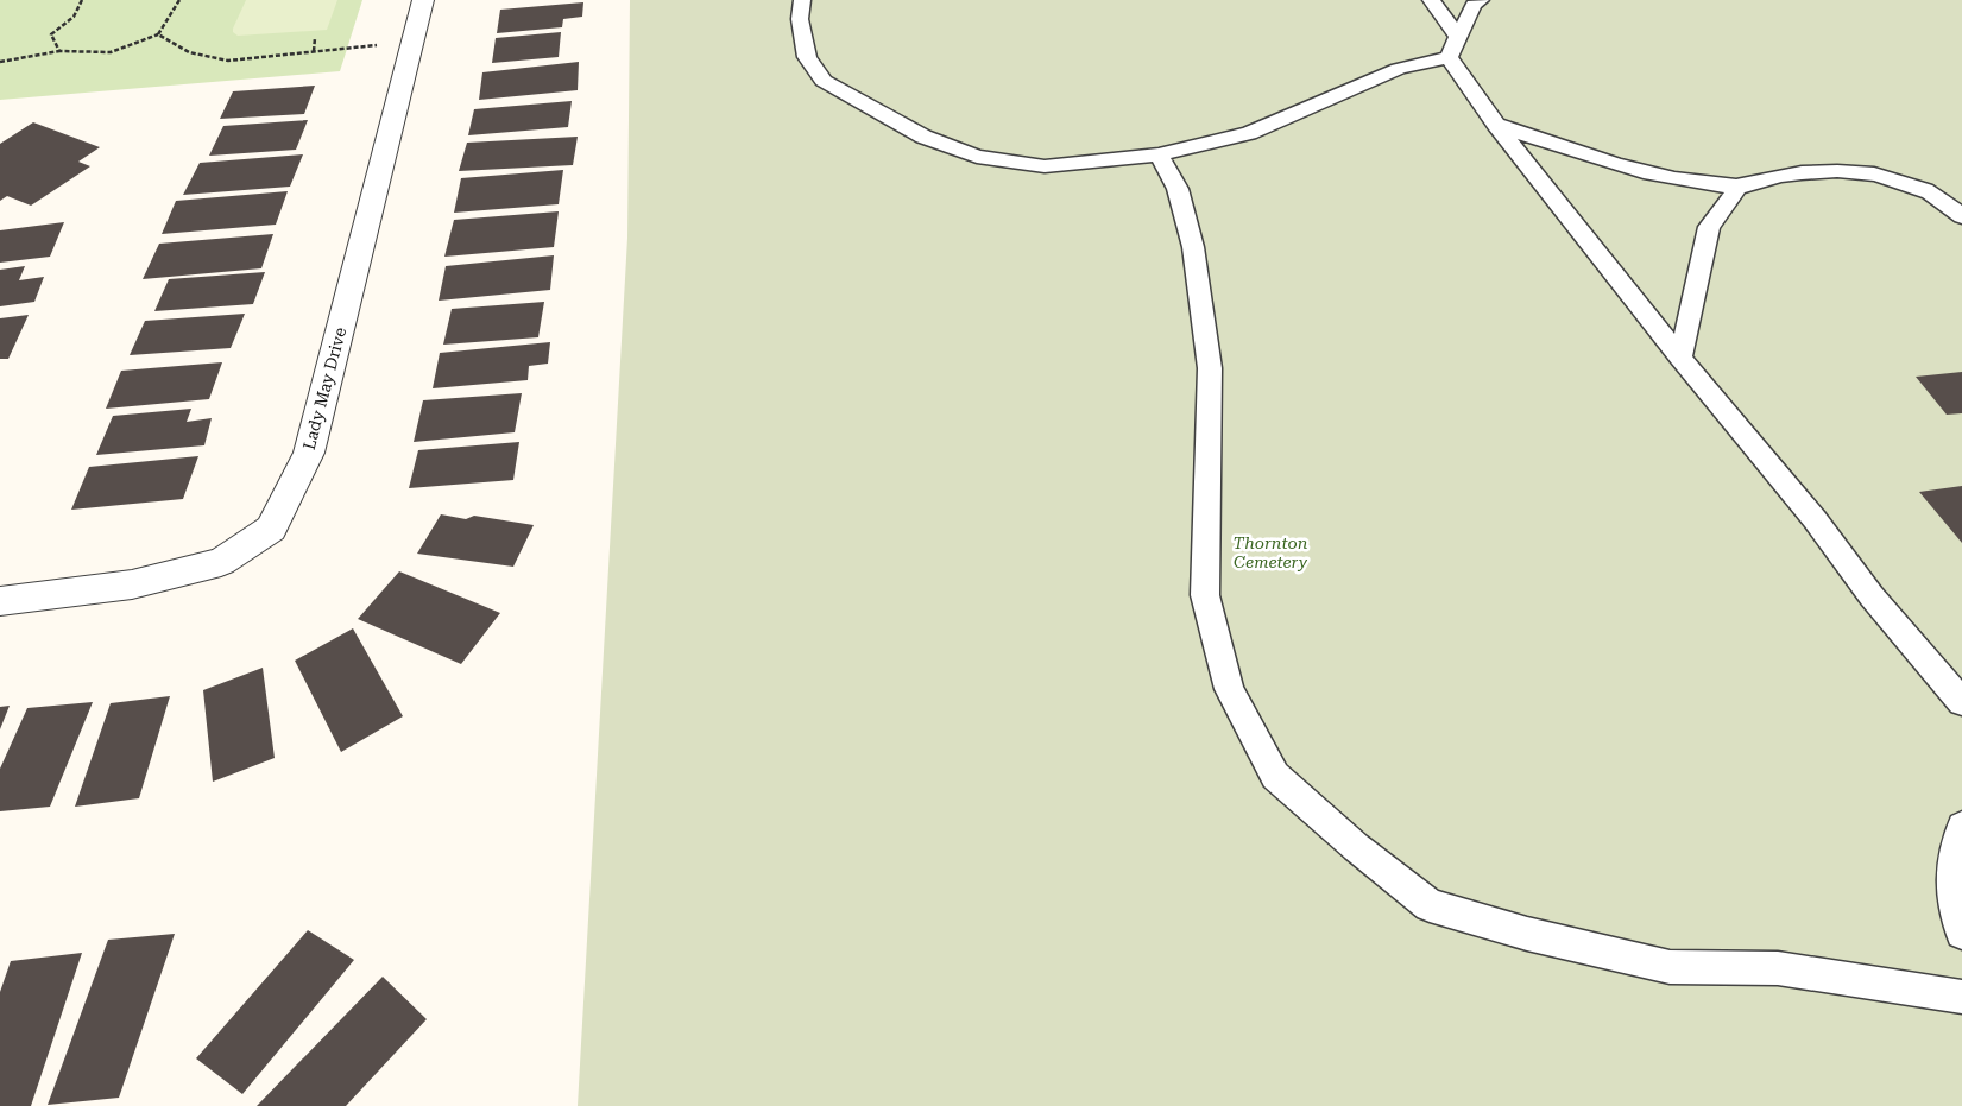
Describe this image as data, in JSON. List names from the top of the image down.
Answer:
{
  "streets": {
    "street": ["Lady May Drive"]
  },
  "parks": ["Thornton Cemetery"]
}
